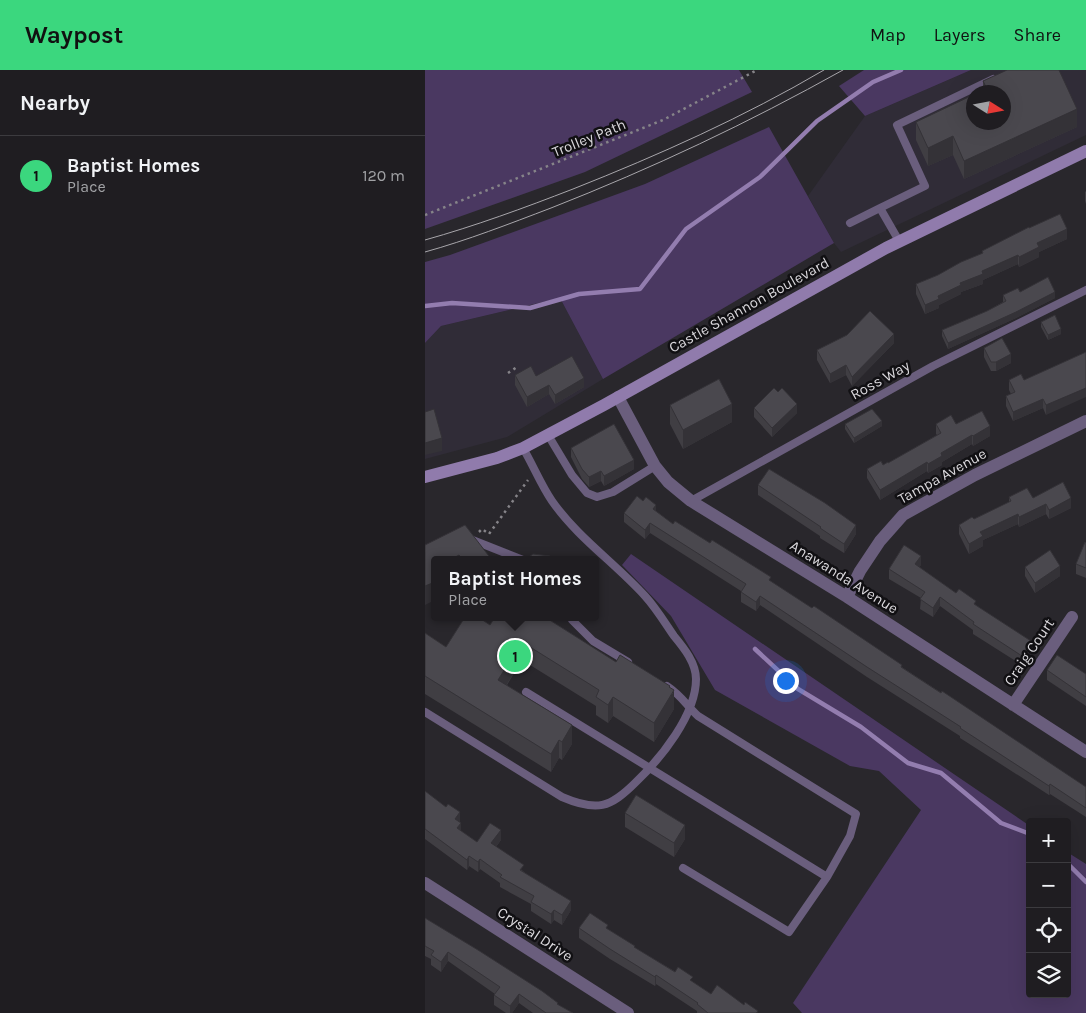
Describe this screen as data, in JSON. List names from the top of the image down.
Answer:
{
  "streets": {
    "street": [
      "Castle Shannon Boulevard",
      "Tampa Avenue",
      "Anawanda Avenue",
      "Craig Court",
      "Crystal Drive"
    ],
    "lane": ["Ross Way"],
    "path": ["Trolley Path"]
  },
  "crossings": [
    ["Castle Shannon Boulevard", "Anawanda Avenue"],
    ["Ross Way", "Anawanda Avenue"],
    ["Tampa Avenue", "Anawanda Avenue"],
    ["Anawanda Avenue", "Craig Court"]
  ],
  "north": "right",
  "page": {
    "header": "Waypost",
    "nav": ["Map", "Layers", "Share"],
    "heading": "Nearby",
    "list": [
      {
        "mark": "1",
        "name": "Baptist Homes",
        "note": "Place",
        "value": "120 m"
      }
    ],
    "popup": ["Baptist Homes", "Place"],
    "pins": "1",
    "map_buttons": ["+", "−"]
  }
}
